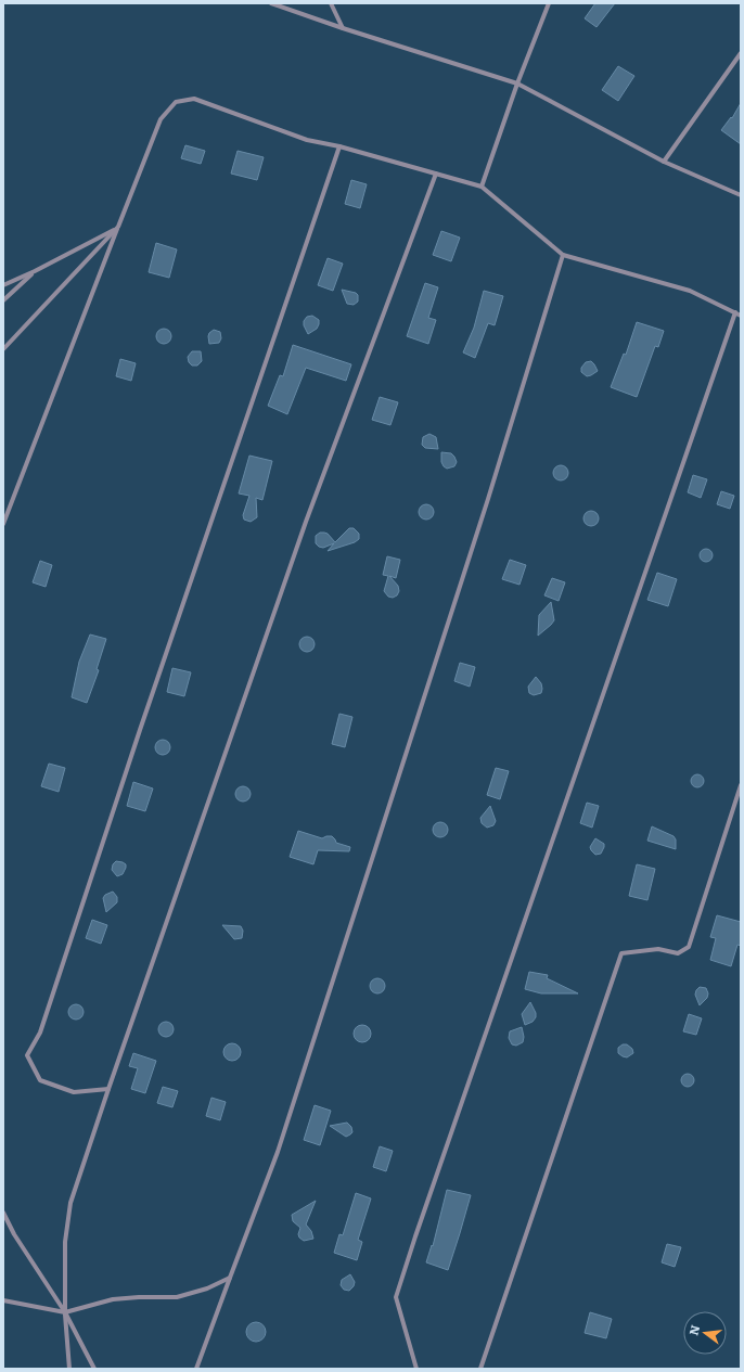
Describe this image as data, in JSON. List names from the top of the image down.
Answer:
{
  "north": "left"
}
